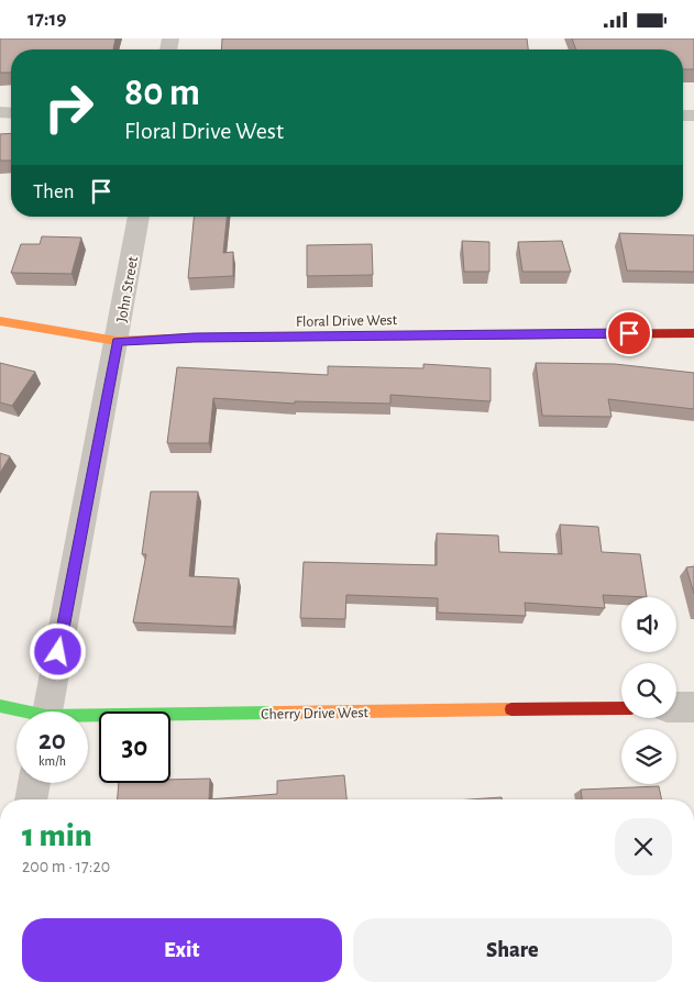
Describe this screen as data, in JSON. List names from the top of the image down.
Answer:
{
  "streets": {
    "street": ["John Street", "Floral Drive West", "Cherry Drive West"]
  },
  "crossings": [
    ["John Street", "Floral Drive West"]
  ],
  "page": {
    "status": "17:19",
    "turn": ["80 m", "Floral Drive West"],
    "then": "Then",
    "speed": "20 km/h",
    "limit": "30",
    "heading": ["1 min", "200 m · 17:20"],
    "buttons": ["Exit", "Share"]
  }
}
